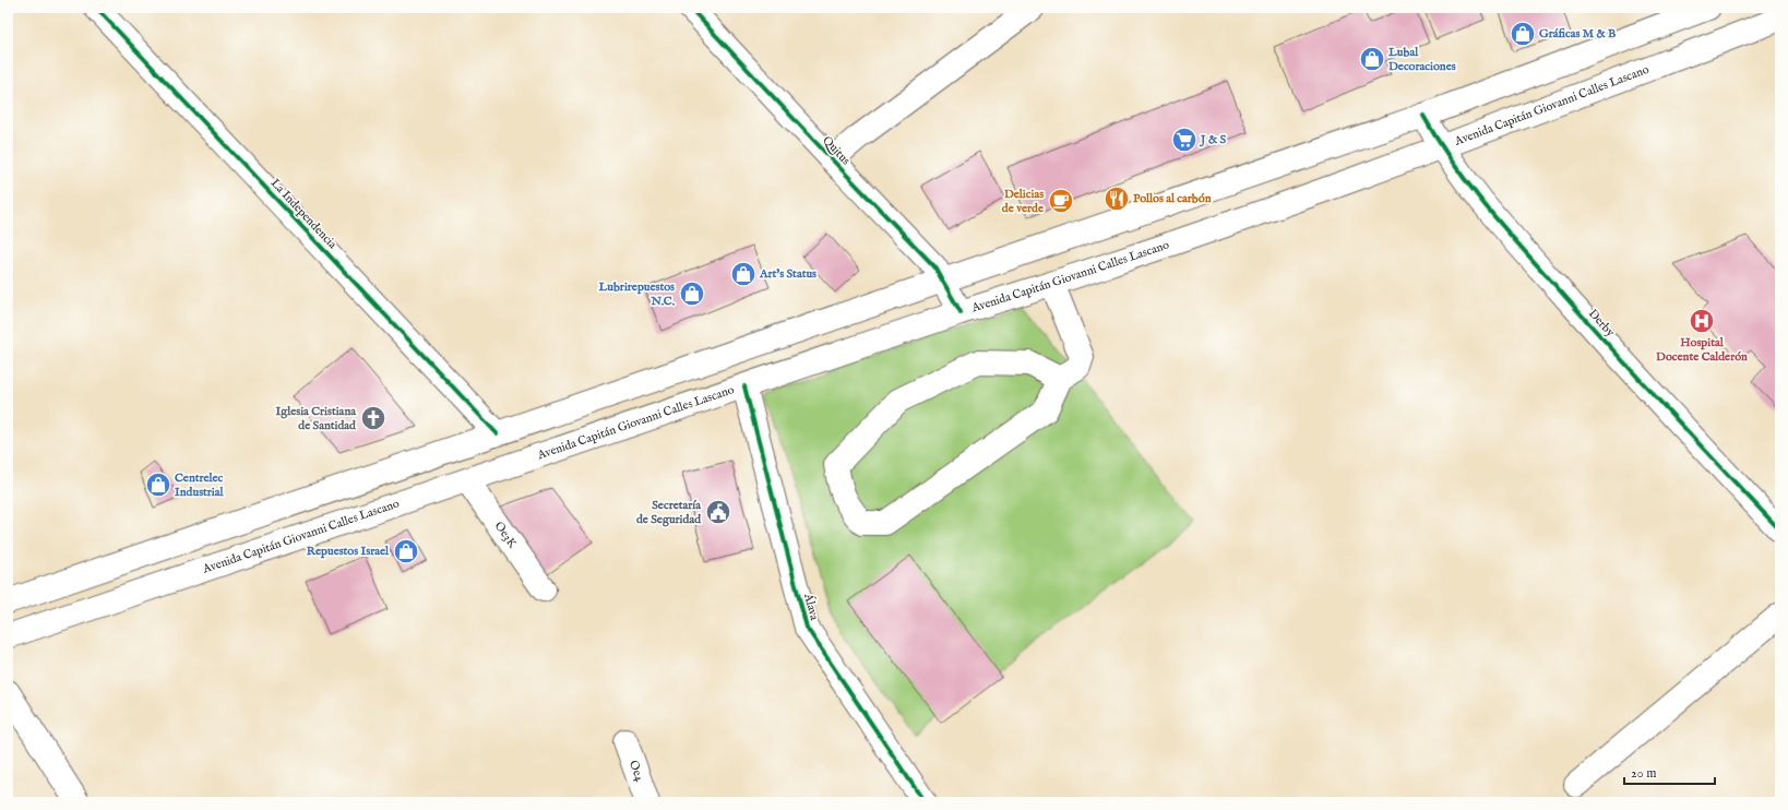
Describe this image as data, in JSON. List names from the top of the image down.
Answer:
{
  "streets": {
    "main road": [
      "Avenida Capitán Giovanni Calles Lascano",
      "Quitus",
      "La Independencia",
      "Derby",
      "Oe3K",
      "Álava",
      "Oe4"
    ]
  },
  "crossings": [
    ["Avenida Capitán Giovanni Calles Lascano", "Quitus"],
    ["Avenida Capitán Giovanni Calles Lascano", "Derby"],
    ["Avenida Capitán Giovanni Calles Lascano", "Oe3K"],
    ["Avenida Capitán Giovanni Calles Lascano", "Álava"]
  ],
  "places": {
    "shop": [
      "Gráficas M & B",
      "Lubal Decoraciones",
      "Art's Status",
      "Lubrirepuestos N.C.",
      "Centrelec Industrial",
      "Repuestos Israel"
    ],
    "supermarket": ["J & S"],
    "restaurant": ["Pollos al carbón"],
    "cafe": ["Delicias de verde"],
    "hospital": ["Hospital Docente Calderón"],
    "church": ["Iglesia Cristiana de Santidad"],
    "public building": ["Secretaría de Seguridad"]
  },
  "scale_bar": "20 m"
}
